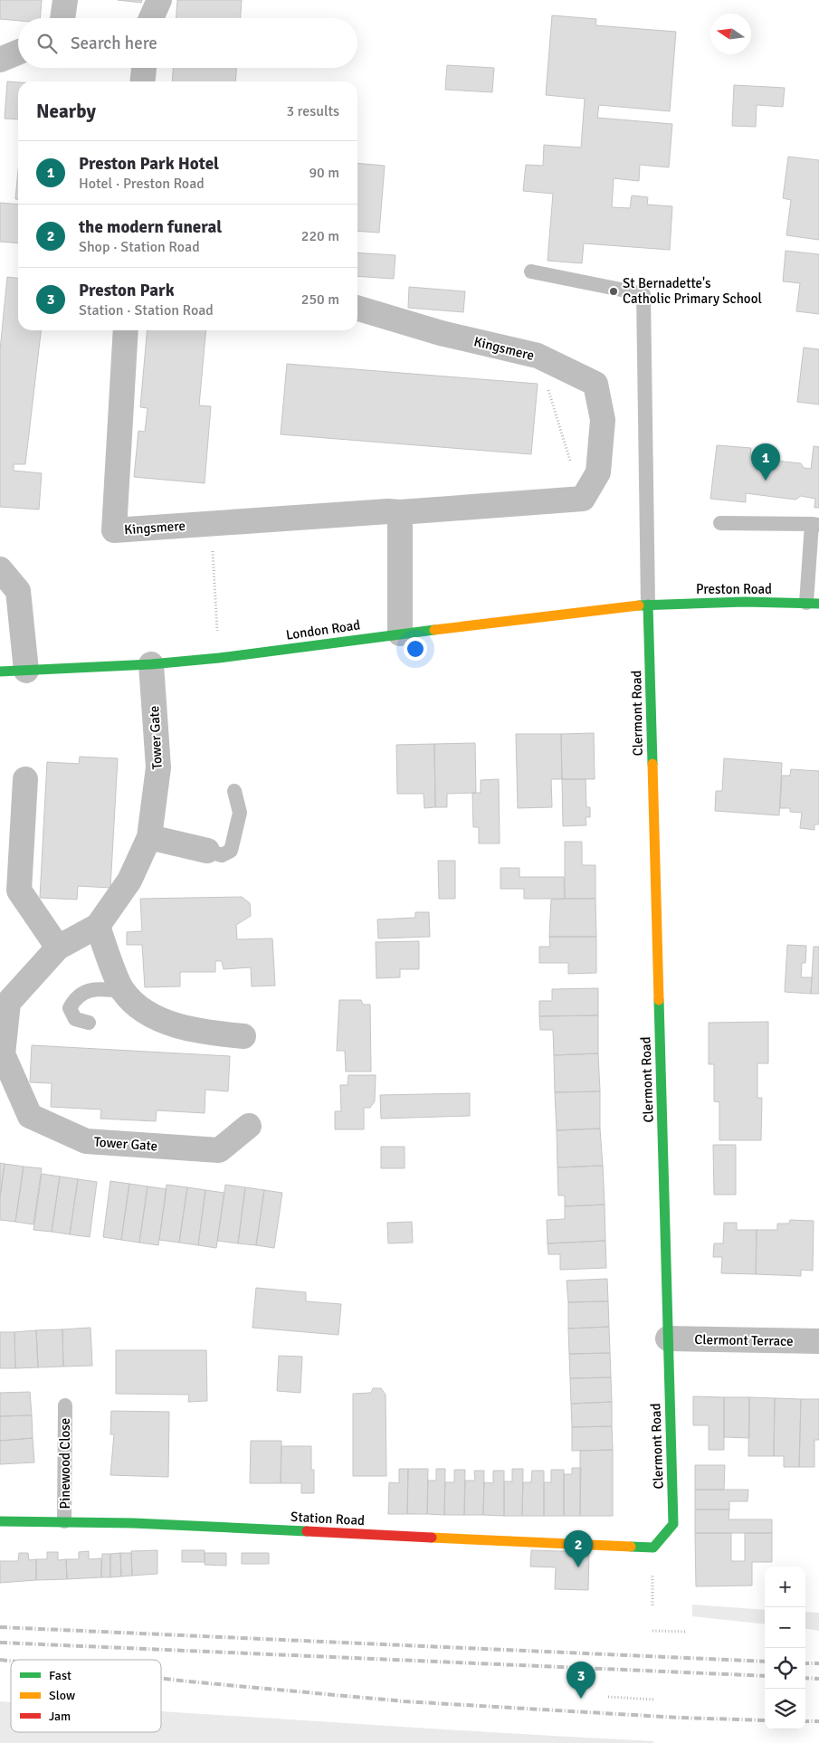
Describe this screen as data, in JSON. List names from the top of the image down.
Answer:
{
  "streets": {
    "main road": [
      "Preston Road",
      "London Road",
      "Clermont Road",
      "Station Road"
    ],
    "street": ["Kingsmere", "Tower Gate", "Clermont Terrace"],
    "lane": ["Pinewood Close"]
  },
  "crossings": [
    ["Preston Road", "London Road"],
    ["Preston Road", "Clermont Road"],
    ["London Road", "Clermont Road"],
    ["London Road", "Tower Gate"],
    ["Clermont Road", "Clermont Terrace"],
    ["Clermont Road", "Station Road"],
    ["Pinewood Close", "Station Road"]
  ],
  "places": ["St Bernadette's Catholic Primary School"],
  "legend": ["Fast", "Slow", "Jam"],
  "north": "left",
  "page": {
    "search": "Search here",
    "heading": ["Nearby", "3 results"],
    "list": [
      {
        "mark": "1",
        "name": "Preston Park Hotel",
        "note": "Hotel · Preston Road",
        "value": "90 m"
      },
      {
        "mark": "2",
        "name": "the modern funeral",
        "note": "Shop · Station Road",
        "value": "220 m"
      },
      {
        "mark": "3",
        "name": "Preston Park",
        "note": "Station · Station Road",
        "value": "250 m"
      }
    ],
    "pins": ["1", "2", "3"],
    "map_buttons": ["+", "−"]
  }
}
